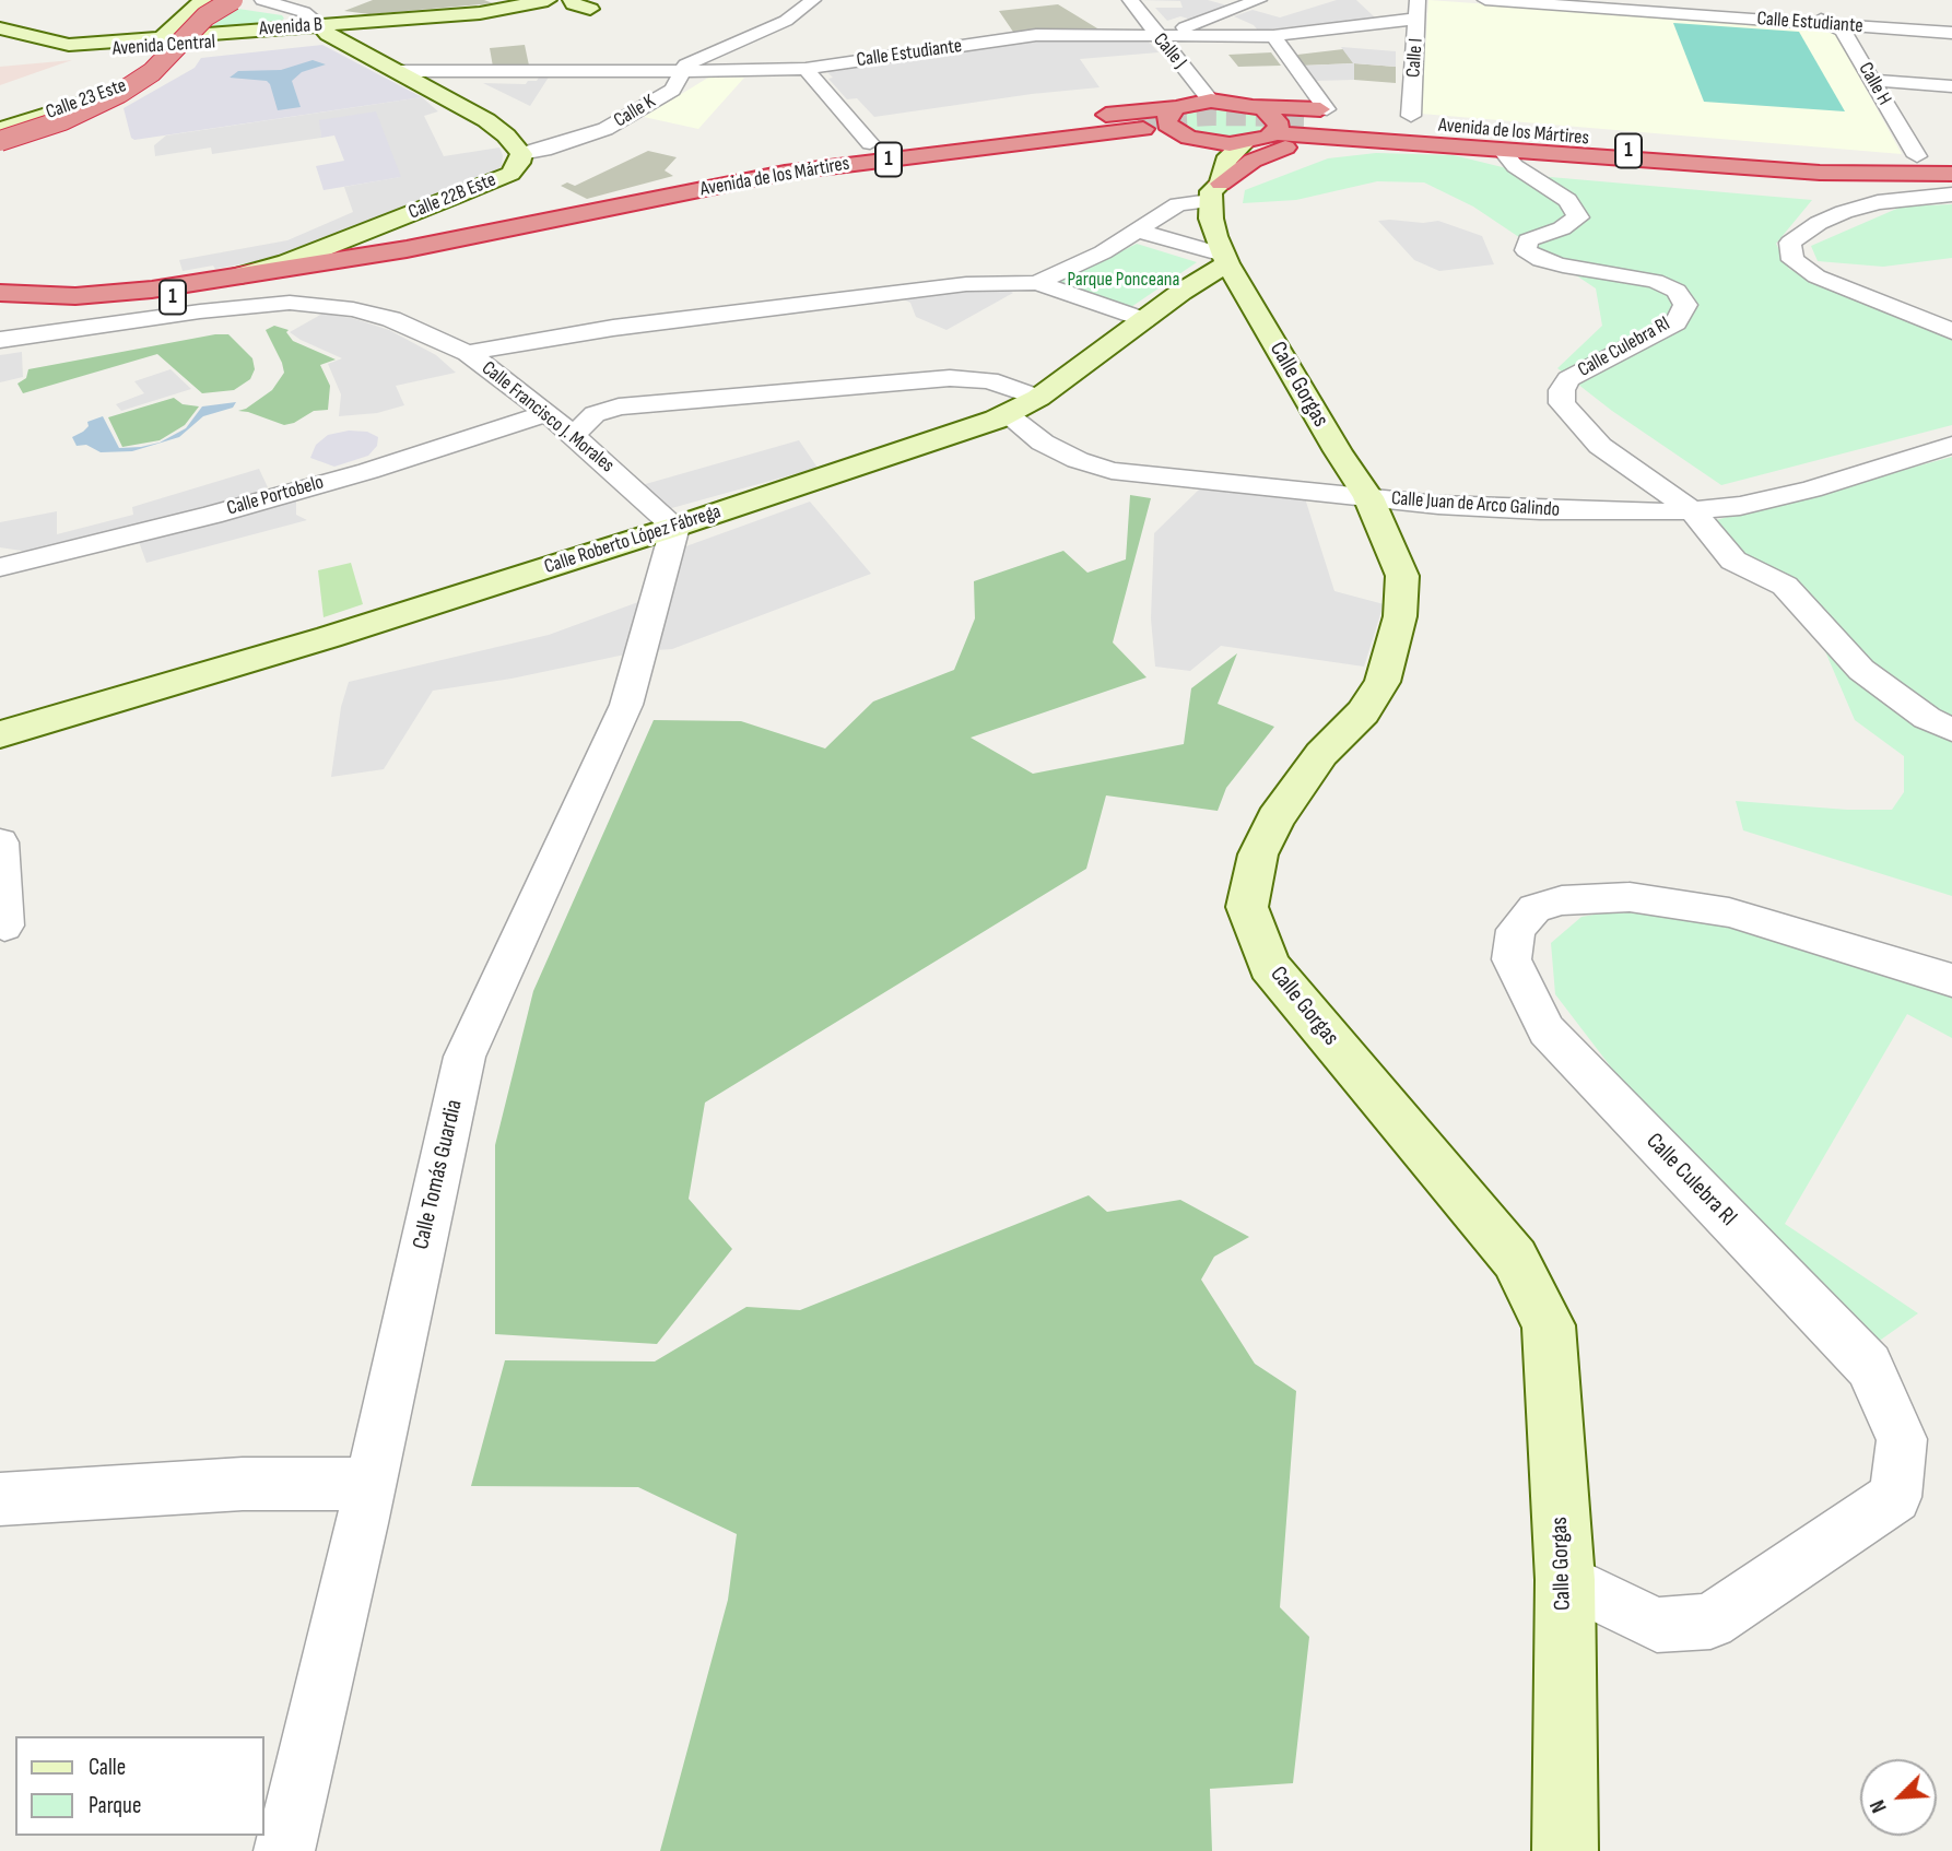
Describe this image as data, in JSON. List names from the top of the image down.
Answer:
{
  "streets": {
    "highway": ["Avenida de los Mártires", "1"],
    "street": [
      "Calle Estudiante",
      "Avenida B",
      "Avenida Central",
      "Calle J",
      "Calle I",
      "Calle H",
      "Calle 23 Este",
      "Calle K",
      "Calle 22B Este",
      "Calle Culebra Rl",
      "Calle Gorgas",
      "Calle Francisco J. Morales",
      "Calle Portobelo",
      "Calle Juan de Arco Galindo",
      "Calle Roberto López Fábrega",
      "Calle Tomás Guardia"
    ]
  },
  "crossings": [
    ["Calle Estudiante", "Calle J"],
    ["Calle Estudiante", "Calle I"],
    ["Calle Estudiante", "Calle H"],
    ["Calle Estudiante", "Calle K"],
    ["Calle Estudiante", "Calle 22B Este"],
    ["Avenida B", "Avenida Central"],
    ["Avenida B", "Calle 23 Este"],
    ["Avenida B", "Calle 22B Este"],
    ["Avenida Central", "Calle 23 Este"],
    ["Avenida Central", "Calle 22B Este"],
    ["Calle H", "Avenida de los Mártires"],
    ["Calle K", "Calle 22B Este"],
    ["Avenida de los Mártires", "Calle 22B Este"],
    ["Calle Culebra Rl", "Calle Gorgas"],
    ["Calle Culebra Rl", "Calle Juan de Arco Galindo"],
    ["Calle Gorgas", "Calle Juan de Arco Galindo"],
    ["Calle Gorgas", "Calle Roberto López Fábrega"],
    ["Calle Francisco J. Morales", "Calle Portobelo"],
    ["Calle Francisco J. Morales", "Calle Roberto López Fábrega"],
    ["Calle Francisco J. Morales", "Calle Tomás Guardia"],
    ["Calle Juan de Arco Galindo", "Calle Roberto López Fábrega"],
    ["Calle Roberto López Fábrega", "Calle Tomás Guardia"]
  ],
  "parks": ["Parque Ponceana"],
  "legend": ["Calle", "Parque"],
  "north": "bottom left"
}
